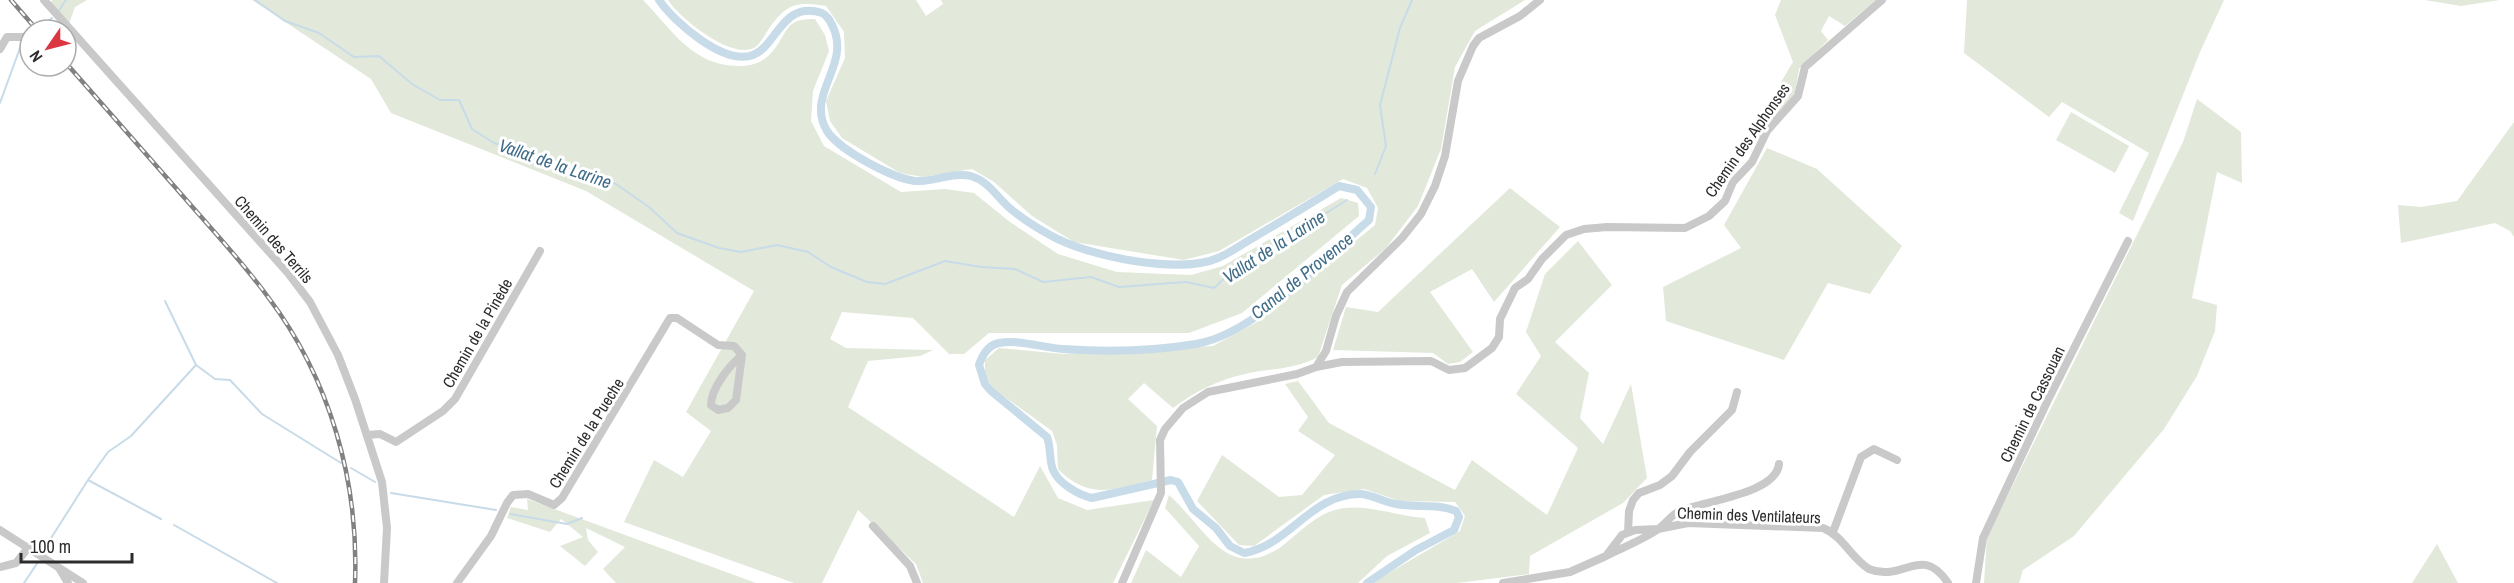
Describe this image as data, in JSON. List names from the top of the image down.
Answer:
{
  "streets": {
    "street": [
      "Chemin des Alphonses",
      "Chemin des Terrils",
      "Chemin de la Pinède",
      "Chemin de Cassouan",
      "Chemin de la Pueche",
      "Chemin des Ventilateurs"
    ]
  },
  "crossings": [
    ["Chemin des Terrils", "Chemin de la Pinède"]
  ],
  "water": ["Vallat de la Larine", "Canal de Provence"],
  "scale_bar": "100 m",
  "north": "bottom left"
}
